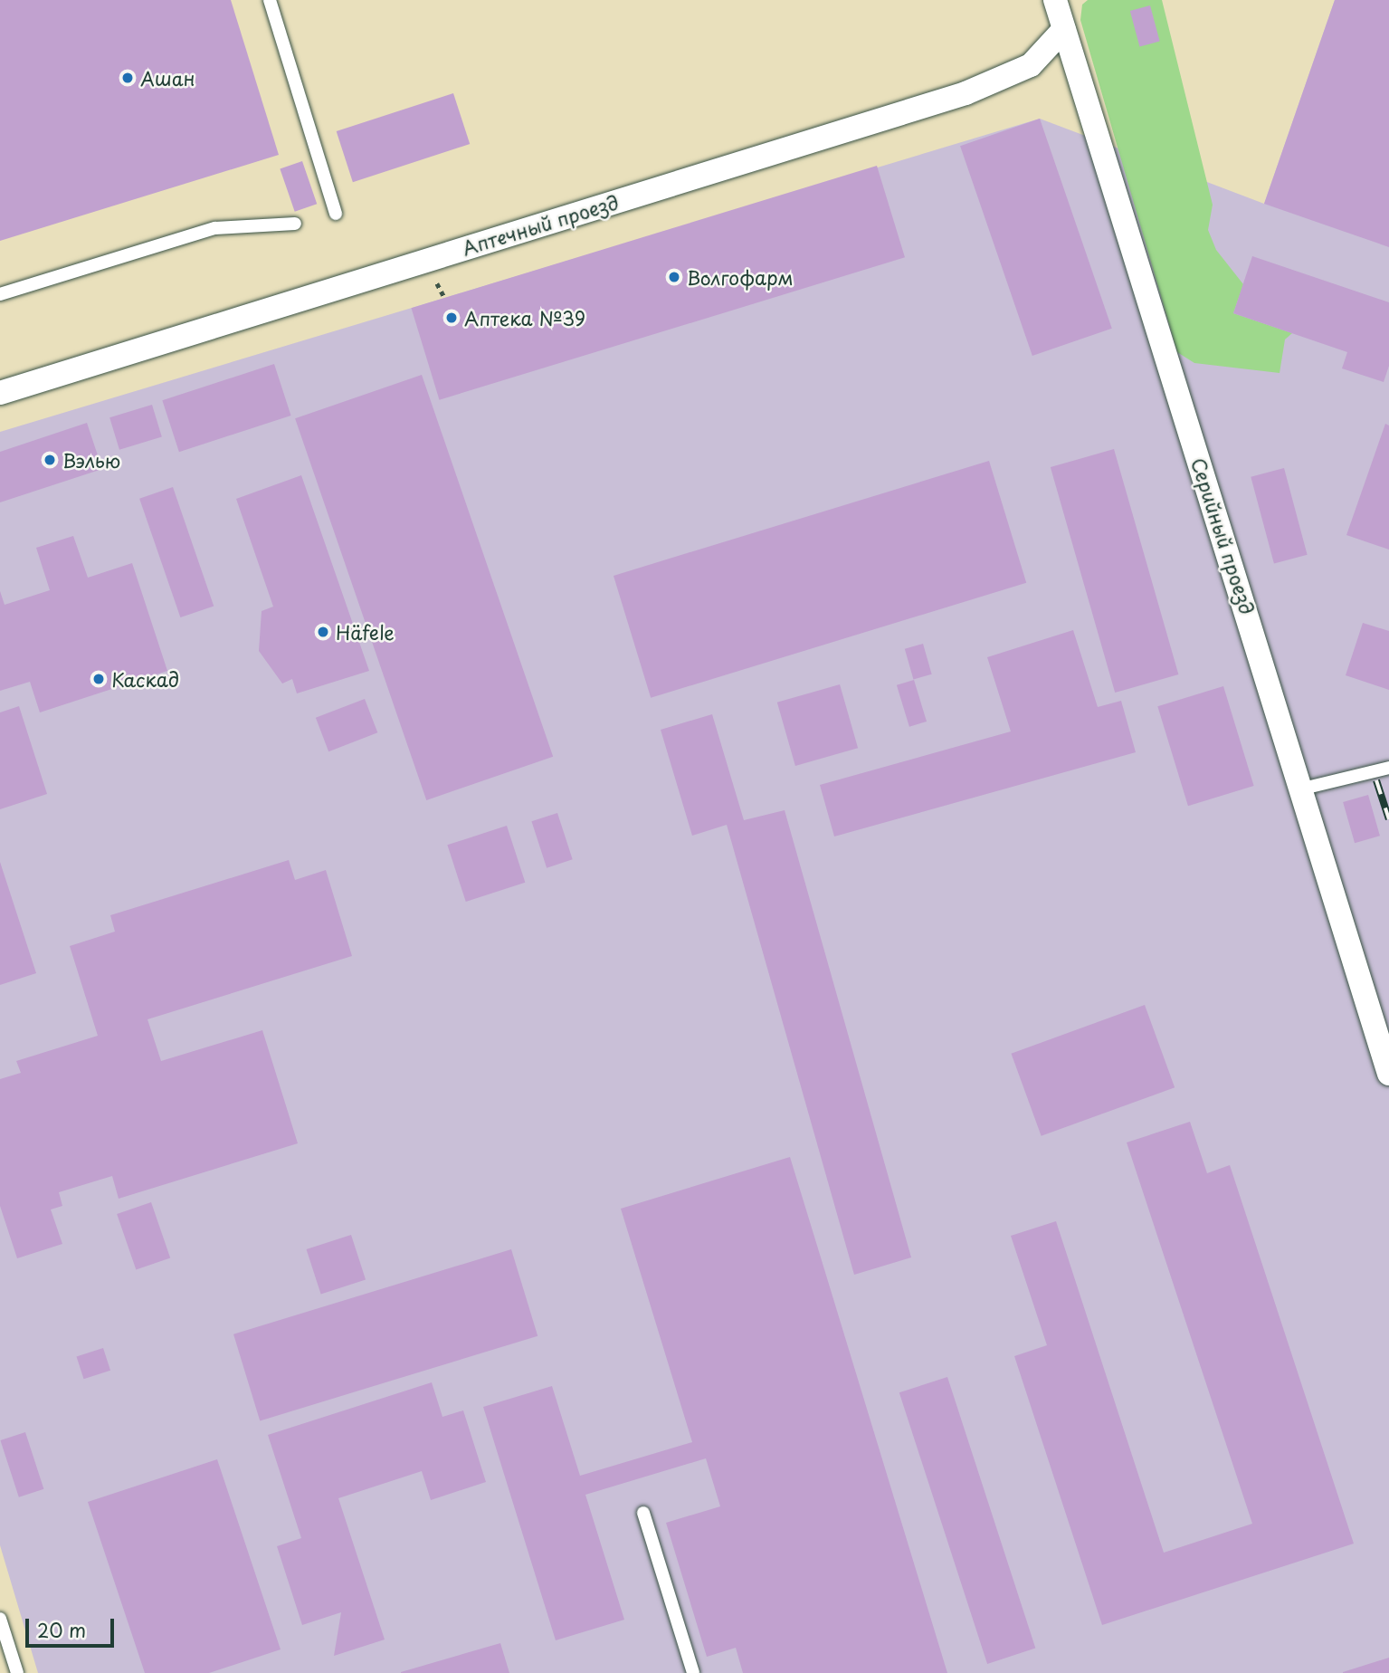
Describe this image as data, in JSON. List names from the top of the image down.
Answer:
{
  "streets": {
    "street": ["Аптечный проезд", "Серийный проезд"]
  },
  "crossings": [
    ["Аптечный проезд", "Серийный проезд"]
  ],
  "places": [
    "Ашан",
    "Волгофарм",
    "Аптека №39",
    "Вэлью",
    "Häfele",
    "Каскад"
  ],
  "scale_bar": "20 m"
}
